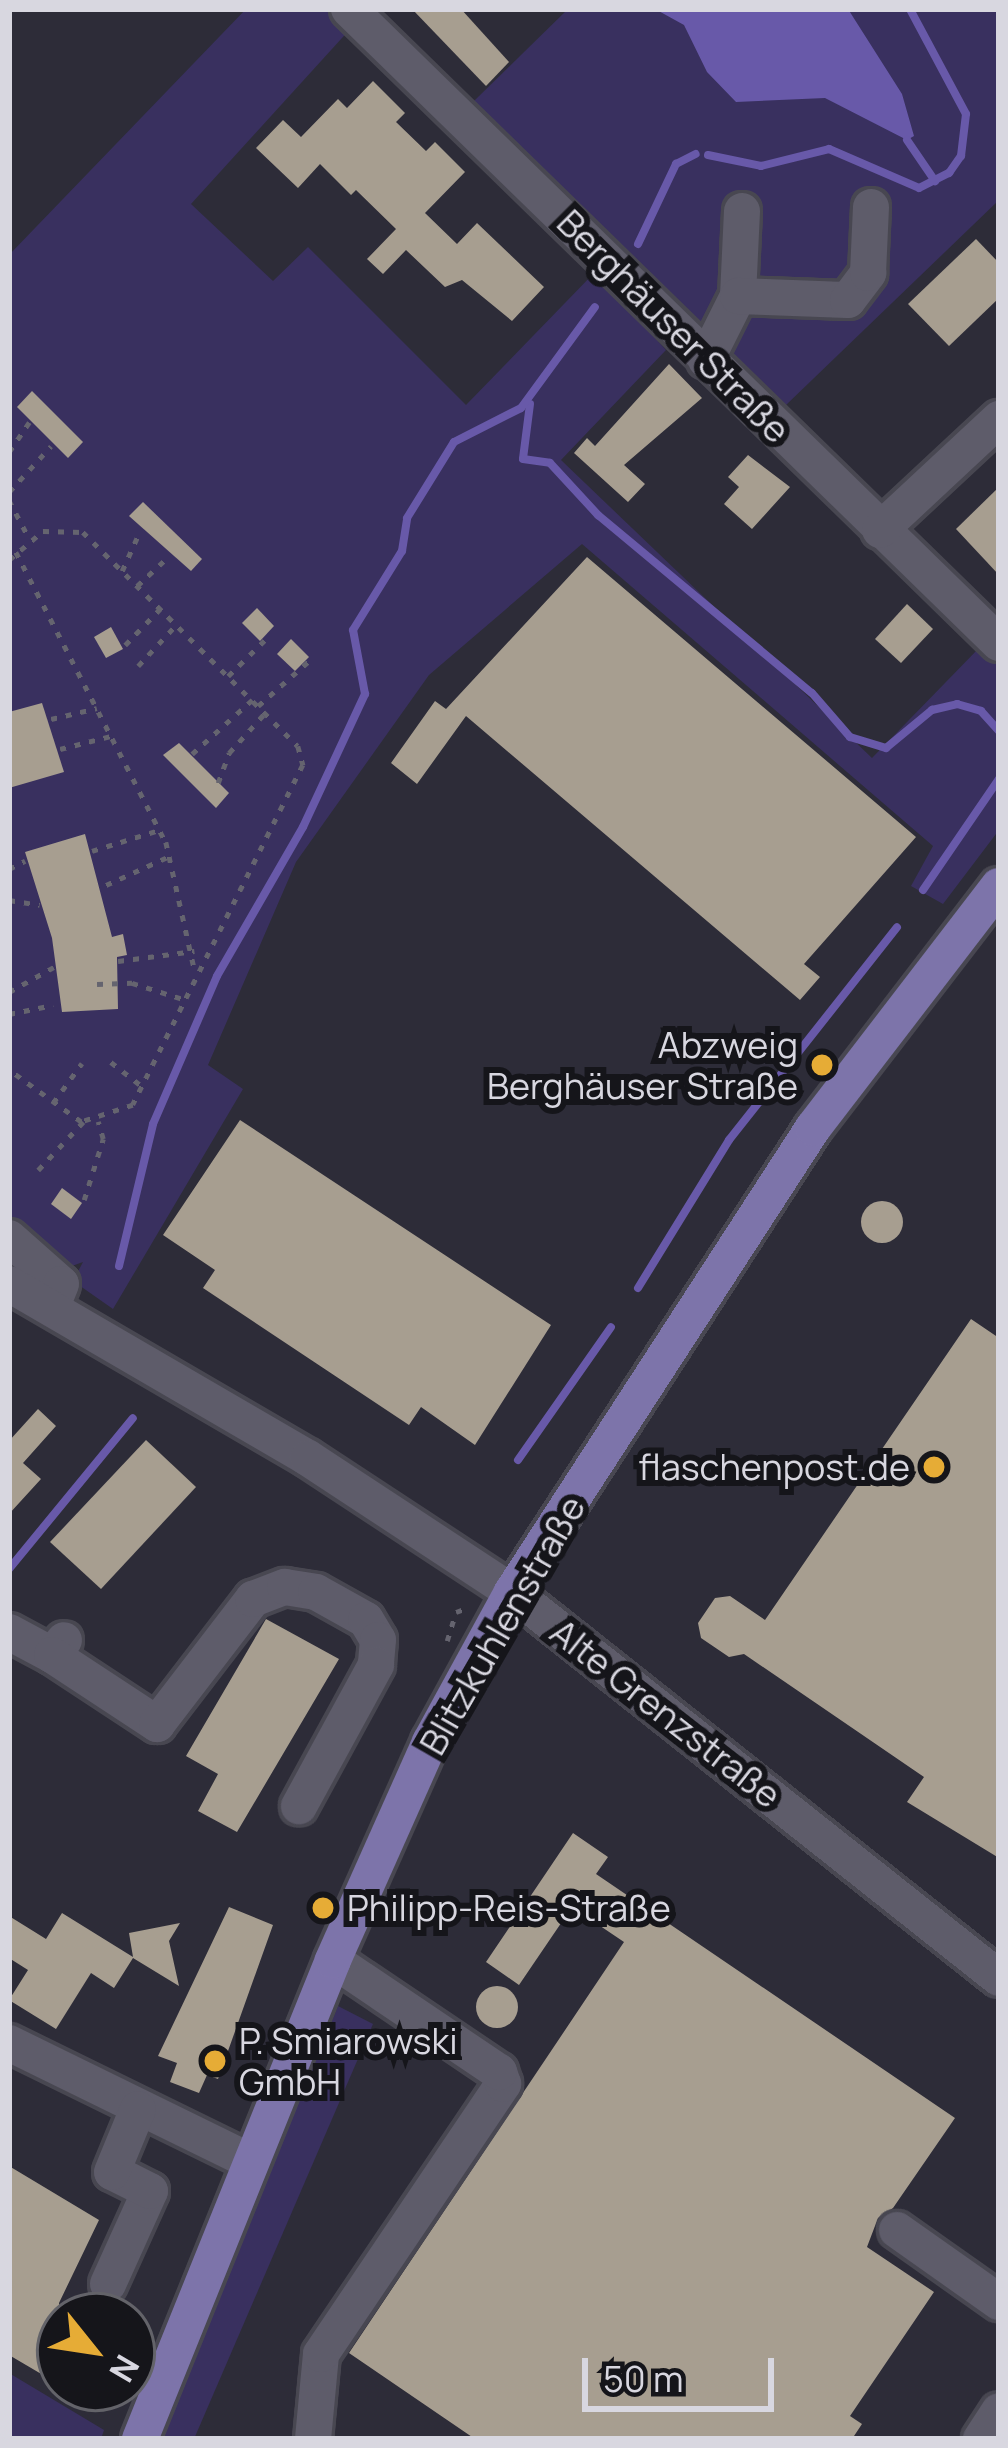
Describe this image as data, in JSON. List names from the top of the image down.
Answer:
{
  "streets": {
    "main road": ["Blitzkuhlenstraße"],
    "street": ["Berghäuser Straße", "Alte Grenzstraße"]
  },
  "crossings": [
    ["Blitzkuhlenstraße", "Alte Grenzstraße"]
  ],
  "places": [
    "Abzweig Berghäuser Straße",
    "flaschenpost.de",
    "Philipp-Reis-Straße",
    "P. Smiarowski GmbH"
  ],
  "scale_bar": "50 m",
  "north": "bottom right"
}
